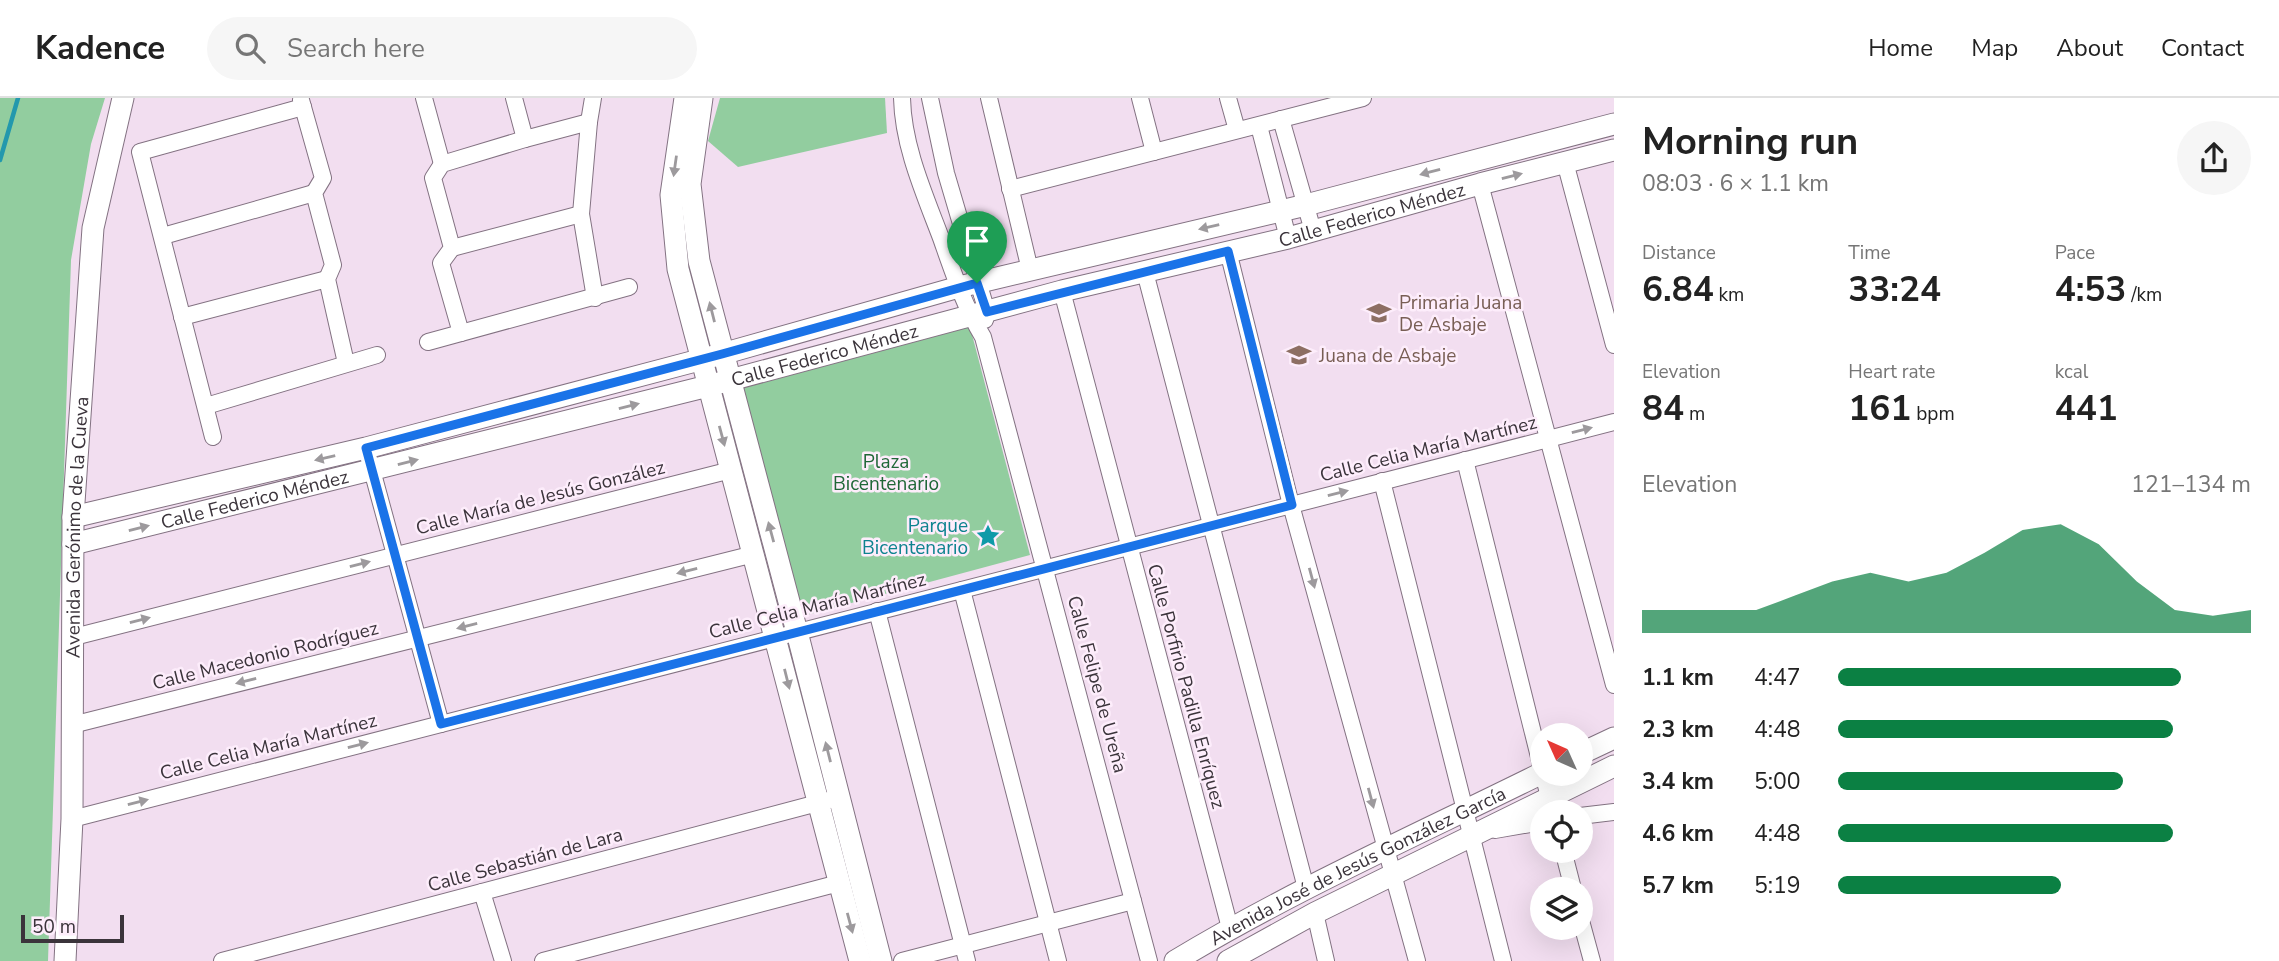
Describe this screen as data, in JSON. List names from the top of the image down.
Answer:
{
  "streets": {
    "street": [
      "Calle Federico Méndez",
      "Calle Celia María Martínez",
      "Calle María de Jesús González",
      "Avenida Gerónimo de la Cueva",
      "Calle Macedonio Rodríguez",
      "Calle Felipe de Ureña",
      "Calle Porfirio Padilla Enríquez",
      "Calle Sebastián de Lara",
      "Avenida José de Jesús González García"
    ]
  },
  "crossings": [
    ["Calle Federico Méndez", "Avenida Gerónimo de la Cueva"],
    ["Calle Federico Méndez", "Calle Felipe de Ureña"],
    ["Calle Federico Méndez", "Calle Porfirio Padilla Enríquez"],
    ["Calle Celia María Martínez", "Avenida Gerónimo de la Cueva"],
    ["Calle Celia María Martínez", "Calle Felipe de Ureña"],
    ["Calle Celia María Martínez", "Calle Porfirio Padilla Enríquez"],
    ["Calle María de Jesús González", "Avenida Gerónimo de la Cueva"],
    ["Avenida Gerónimo de la Cueva", "Calle Macedonio Rodríguez"],
    ["Calle Porfirio Padilla Enríquez", "Avenida José de Jesús González García"]
  ],
  "one_way": ["Calle María de Jesús González", "Calle Macedonio Rodríguez"],
  "parks": ["Plaza Bicentenario"],
  "places": {
    "school or university": ["Primaria Juana De Asbaje", "Juana de Asbaje"],
    "place": ["Parque Bicentenario"]
  },
  "scale_bar": "50 m",
  "north": "top left",
  "page": {
    "header": "Kadence",
    "search": "Search here",
    "nav": [
      "Home",
      "Map",
      "About",
      "Contact"
    ],
    "heading": ["Morning run", "08:03 · 6 × 1.1 km"],
    "stats": [
      ["Distance", "6.84 km"],
      ["Time", "33:24"],
      ["Pace", "4:53 /km"],
      ["Elevation", "84 m"],
      ["Heart rate", "161 bpm"],
      ["kcal", "441"]
    ],
    "chart": ["Elevation", "121–134 m"],
    "list": [
      {
        "name": "1.1 km",
        "note": "4:47"
      },
      {
        "name": "2.3 km",
        "note": "4:48"
      },
      {
        "name": "3.4 km",
        "note": "5:00"
      },
      {
        "name": "4.6 km",
        "note": "4:48"
      },
      {
        "name": "5.7 km",
        "note": "5:19"
      }
    ],
    "scale": "50 m"
  }
}
